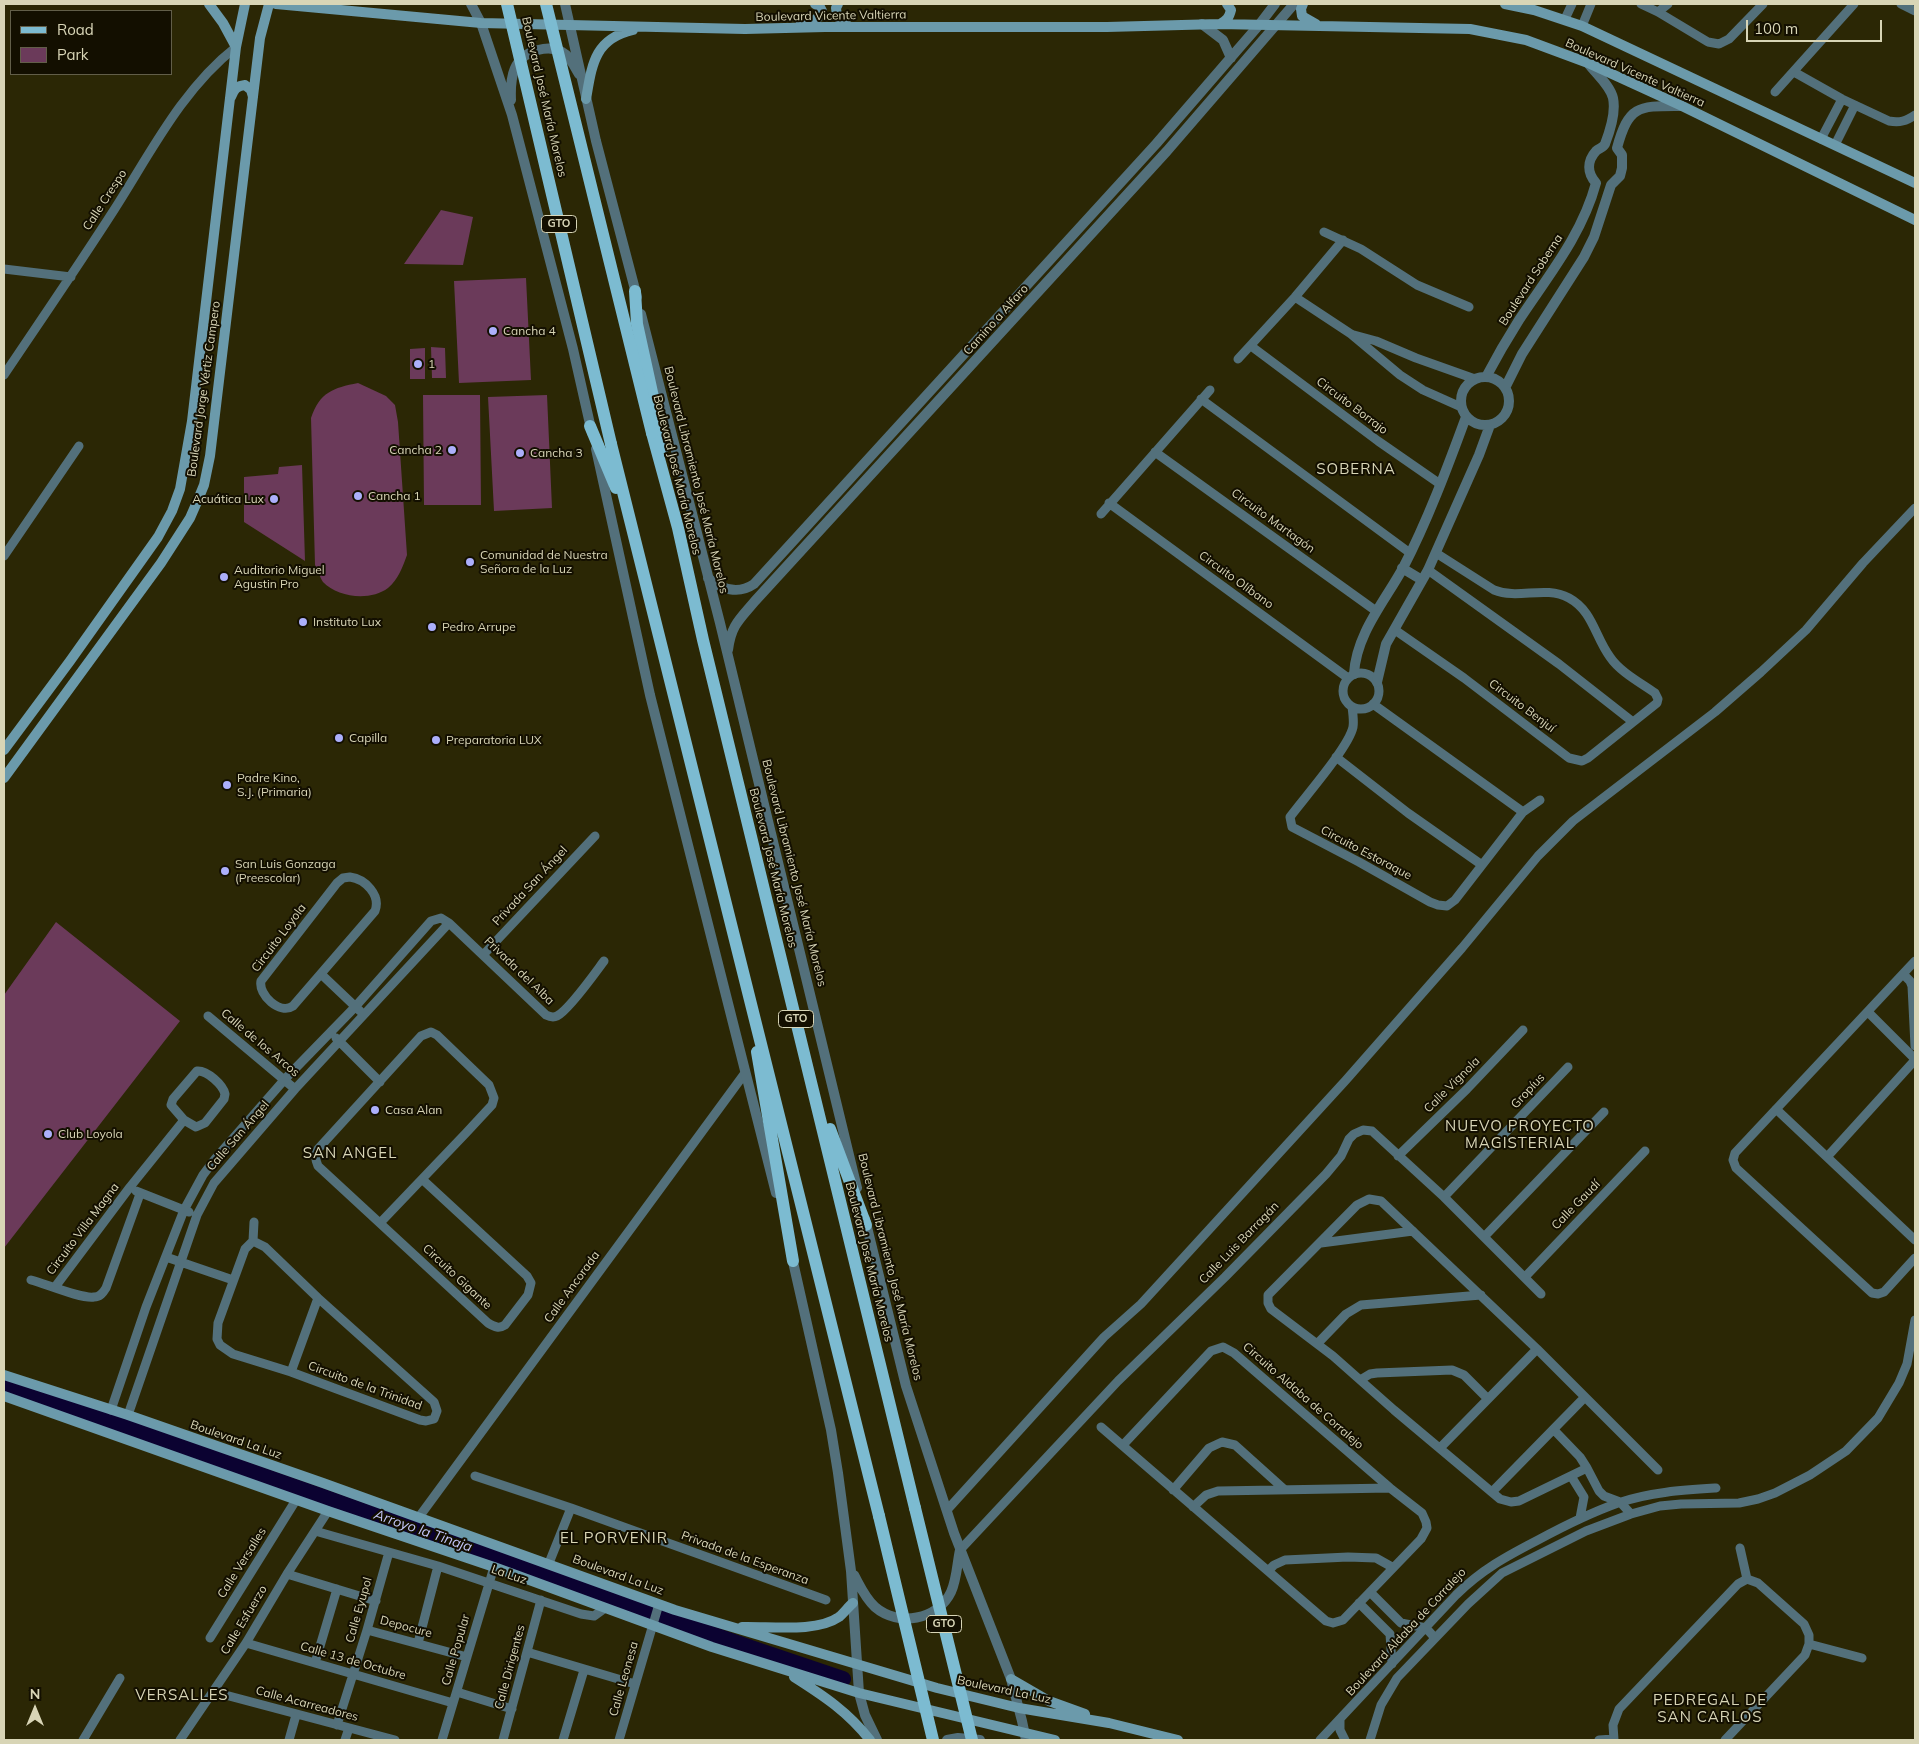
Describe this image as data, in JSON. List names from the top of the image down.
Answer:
{
  "streets": {
    "main road": [
      "Boulevard Vicente Valtierra",
      "Boulevard José María Morelos",
      "GTO",
      "Boulevard Jorge Vértiz Campero",
      "Boulevard La Luz"
    ],
    "street": [
      "Calle Crespo",
      "Boulevard Soberna",
      "Camino a Alfaro",
      "Circuito Borrajo",
      "Boulevard Libramiento José María Morelos",
      "Circuito Martagón",
      "Circuito Olíbano",
      "Circuito Benjuí",
      "Circuito Estoraque",
      "Privada San Ángel",
      "Circuito Loyola",
      "Privada del Alba",
      "Calle de los Arcos",
      "Calle Vignola",
      "Gropíus",
      "Calle San Ángel",
      "Calle Gaudí",
      "Circuito Villa Magna",
      "Calle Luis Barragán",
      "Circuito Gigante",
      "Calle Ancorada",
      "Circuito de la Trinidad",
      "Circuito Aldaba de Corralejo",
      "Privada de la Esperanza",
      "Calle Versalles",
      "La Luz",
      "Calle Eyupol",
      "Calle Esfuerzo",
      "Depocure",
      "Boulevard Aldaba de Corralejo",
      "Calle Popular",
      "Calle 13 de Octubre",
      "Calle Dirigentes",
      "Calle Leonesa",
      "Calle Acarreadores"
    ]
  },
  "crossings": [
    ["Boulevard Vicente Valtierra", "Camino a Alfaro"],
    ["Boulevard Vicente Valtierra", "Boulevard Libramiento José María Morelos"],
    ["Calle Crespo", "Boulevard Jorge Vértiz Campero"],
    ["Camino a Alfaro", "Boulevard Libramiento José María Morelos"],
    ["Boulevard Libramiento José María Morelos", "Calle Luis Barragán"],
    ["Boulevard Libramiento José María Morelos", "Boulevard La Luz"],
    ["Circuito Olíbano", "Circuito Estoraque"],
    ["Privada San Ángel", "Privada del Alba"],
    ["Privada del Alba", "Calle San Ángel"],
    ["Calle de los Arcos", "Calle San Ángel"],
    ["Calle Vignola", "Calle Luis Barragán"],
    ["Gropíus", "Calle Luis Barragán"],
    ["Calle San Ángel", "Circuito Villa Magna"],
    ["Calle San Ángel", "Boulevard La Luz"],
    ["Calle Gaudí", "Calle Luis Barragán"],
    ["Calle Ancorada", "Boulevard La Luz"],
    ["Boulevard La Luz", "Calle Leonesa"],
    ["La Luz", "Calle Eyupol"],
    ["La Luz", "Calle Esfuerzo"],
    ["La Luz", "Calle Popular"],
    ["La Luz", "Calle Dirigentes"],
    ["Calle Eyupol", "Depocure"],
    ["Calle Eyupol", "Calle 13 de Octubre"],
    ["Calle Eyupol", "Calle Acarreadores"],
    ["Calle Esfuerzo", "Calle 13 de Octubre"],
    ["Calle Esfuerzo", "Calle Acarreadores"],
    ["Depocure", "Calle Popular"],
    ["Calle Popular", "Calle 13 de Octubre"]
  ],
  "districts": [
    "SOBERNA",
    "NUEVO PROYECTO MAGISTERIAL",
    "SAN ANGEL",
    "EL PORVENIR",
    "VERSALLES",
    "PEDREGAL DE SAN CARLOS"
  ],
  "water": ["Arroyo la Tinaja"],
  "places": [
    "Cancha 4",
    "1",
    "Cancha 2",
    "Cancha 3",
    "Cancha 1",
    "Acuática Lux",
    "Comunidad de Nuestra Señora de la Luz",
    "Auditorio Miguel Agustin Pro",
    "Instituto Lux",
    "Pedro Arrupe",
    "Capilla",
    "Preparatoria LUX",
    "Padre Kino, S.J. (Primaria)",
    "San Luis Gonzaga (Preescolar)",
    "Casa Alan",
    "Club Loyola"
  ],
  "legend": ["Road", "Park"],
  "scale_bar": "100 m",
  "north": "top"
}
